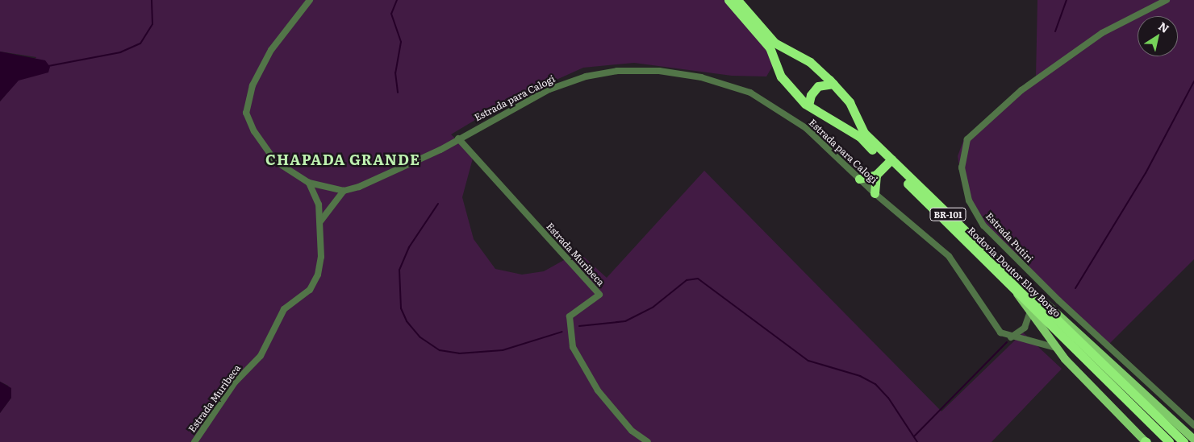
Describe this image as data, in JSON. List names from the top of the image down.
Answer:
{
  "streets": {
    "highway": ["BR-101", "Rodovia Doutor Eloy Borgo"],
    "street": ["Estrada para Calogi", "Estrada Putiri", "Estrada Muribeca"]
  },
  "crossings": [
    ["Estrada para Calogi", "BR-101"],
    ["Estrada para Calogi", "Estrada Muribeca"],
    ["BR-101", "Rodovia Doutor Eloy Borgo"]
  ],
  "districts": ["CHAPADA GRANDE"],
  "north": "top right"
}
